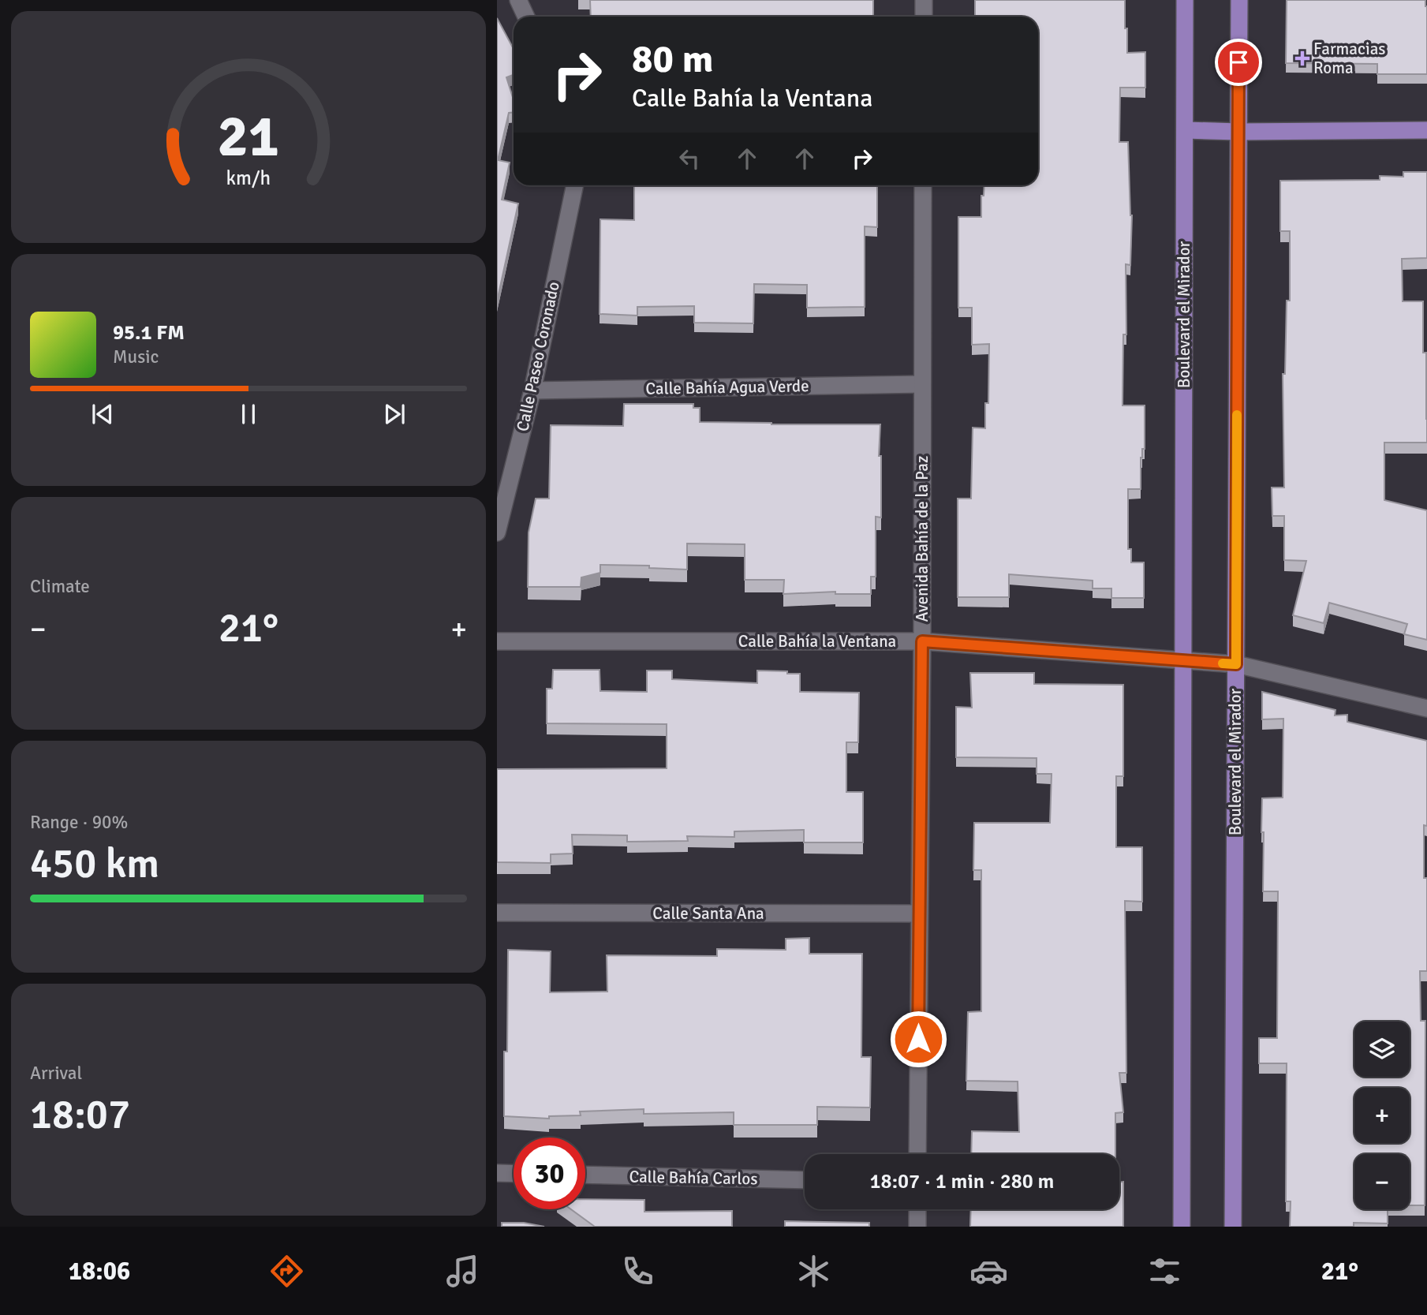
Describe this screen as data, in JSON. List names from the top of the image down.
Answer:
{
  "streets": {
    "main road": ["Boulevard el Mirador"],
    "street": [
      "Calle Paseo Coronado",
      "Calle Bahía Agua Verde",
      "Avenida Bahía de la Paz",
      "Calle Bahía la Ventana",
      "Calle Santa Ana",
      "Calle Bahía Carlos"
    ]
  },
  "crossings": [
    ["Boulevard el Mirador", "Calle Bahía la Ventana"],
    ["Calle Paseo Coronado", "Calle Bahía Agua Verde"],
    ["Calle Bahía Agua Verde", "Avenida Bahía de la Paz"],
    ["Avenida Bahía de la Paz", "Calle Bahía la Ventana"],
    ["Avenida Bahía de la Paz", "Calle Santa Ana"]
  ],
  "places": {
    "health": ["Farmacias Roma"]
  },
  "page": {
    "turn": ["80 m", "Calle Bahía la Ventana"],
    "song": ["95.1 FM", "Music"],
    "tile": [
      "Climate",
      ["Range · 90%", "450 km"],
      ["Arrival", "18:07"]
    ],
    "heat": ["−", "21°", "+"],
    "map_buttons": ["+", "−"],
    "limit": "30",
    "trip": "18:07 · 1 min · 280 m",
    "tabs": ["18:06", "21°"],
    "gauge": ["21", "km/h"]
  }
}
